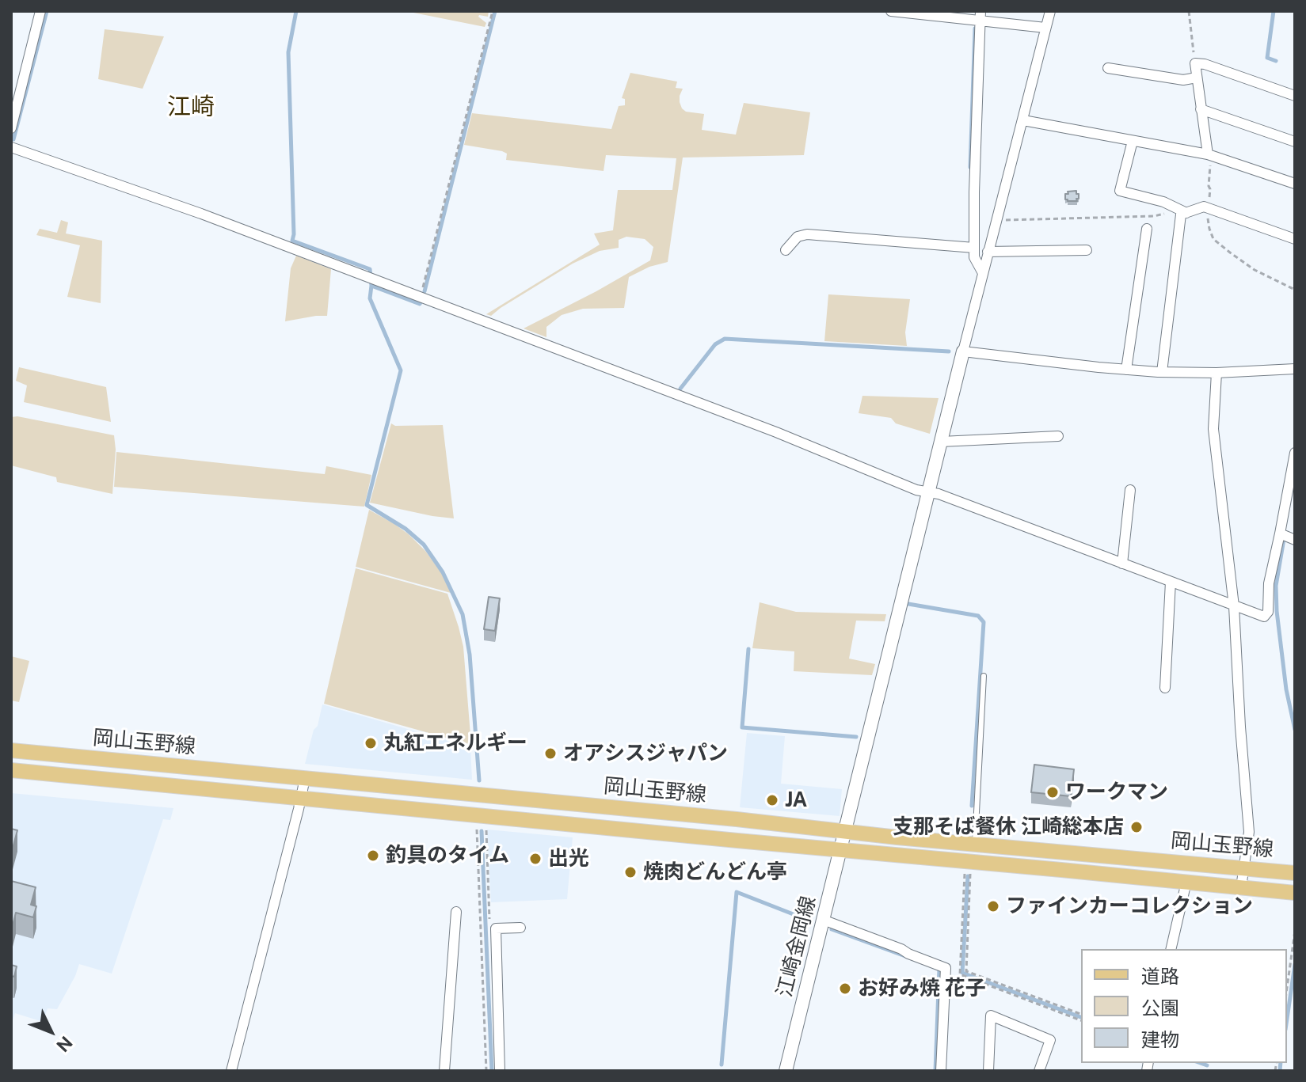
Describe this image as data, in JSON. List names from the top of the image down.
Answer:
{
  "streets": {
    "main road": ["岡山玉野線"],
    "street": ["江崎金岡線"]
  },
  "crossings": [
    ["岡山玉野線", "江崎金岡線"]
  ],
  "districts": ["江崎"],
  "places": [
    "丸紅エネルギー",
    "オアシスジャパン",
    "ワークマン",
    "JA",
    "支那そば餐休 江崎総本店",
    "釣具のタイム",
    "出光",
    "焼肉どんどん亭",
    "ファインカーコレクション",
    "お好み焼 花子"
  ],
  "legend": ["道路", "公園", "建物"],
  "north": "bottom right"
}
